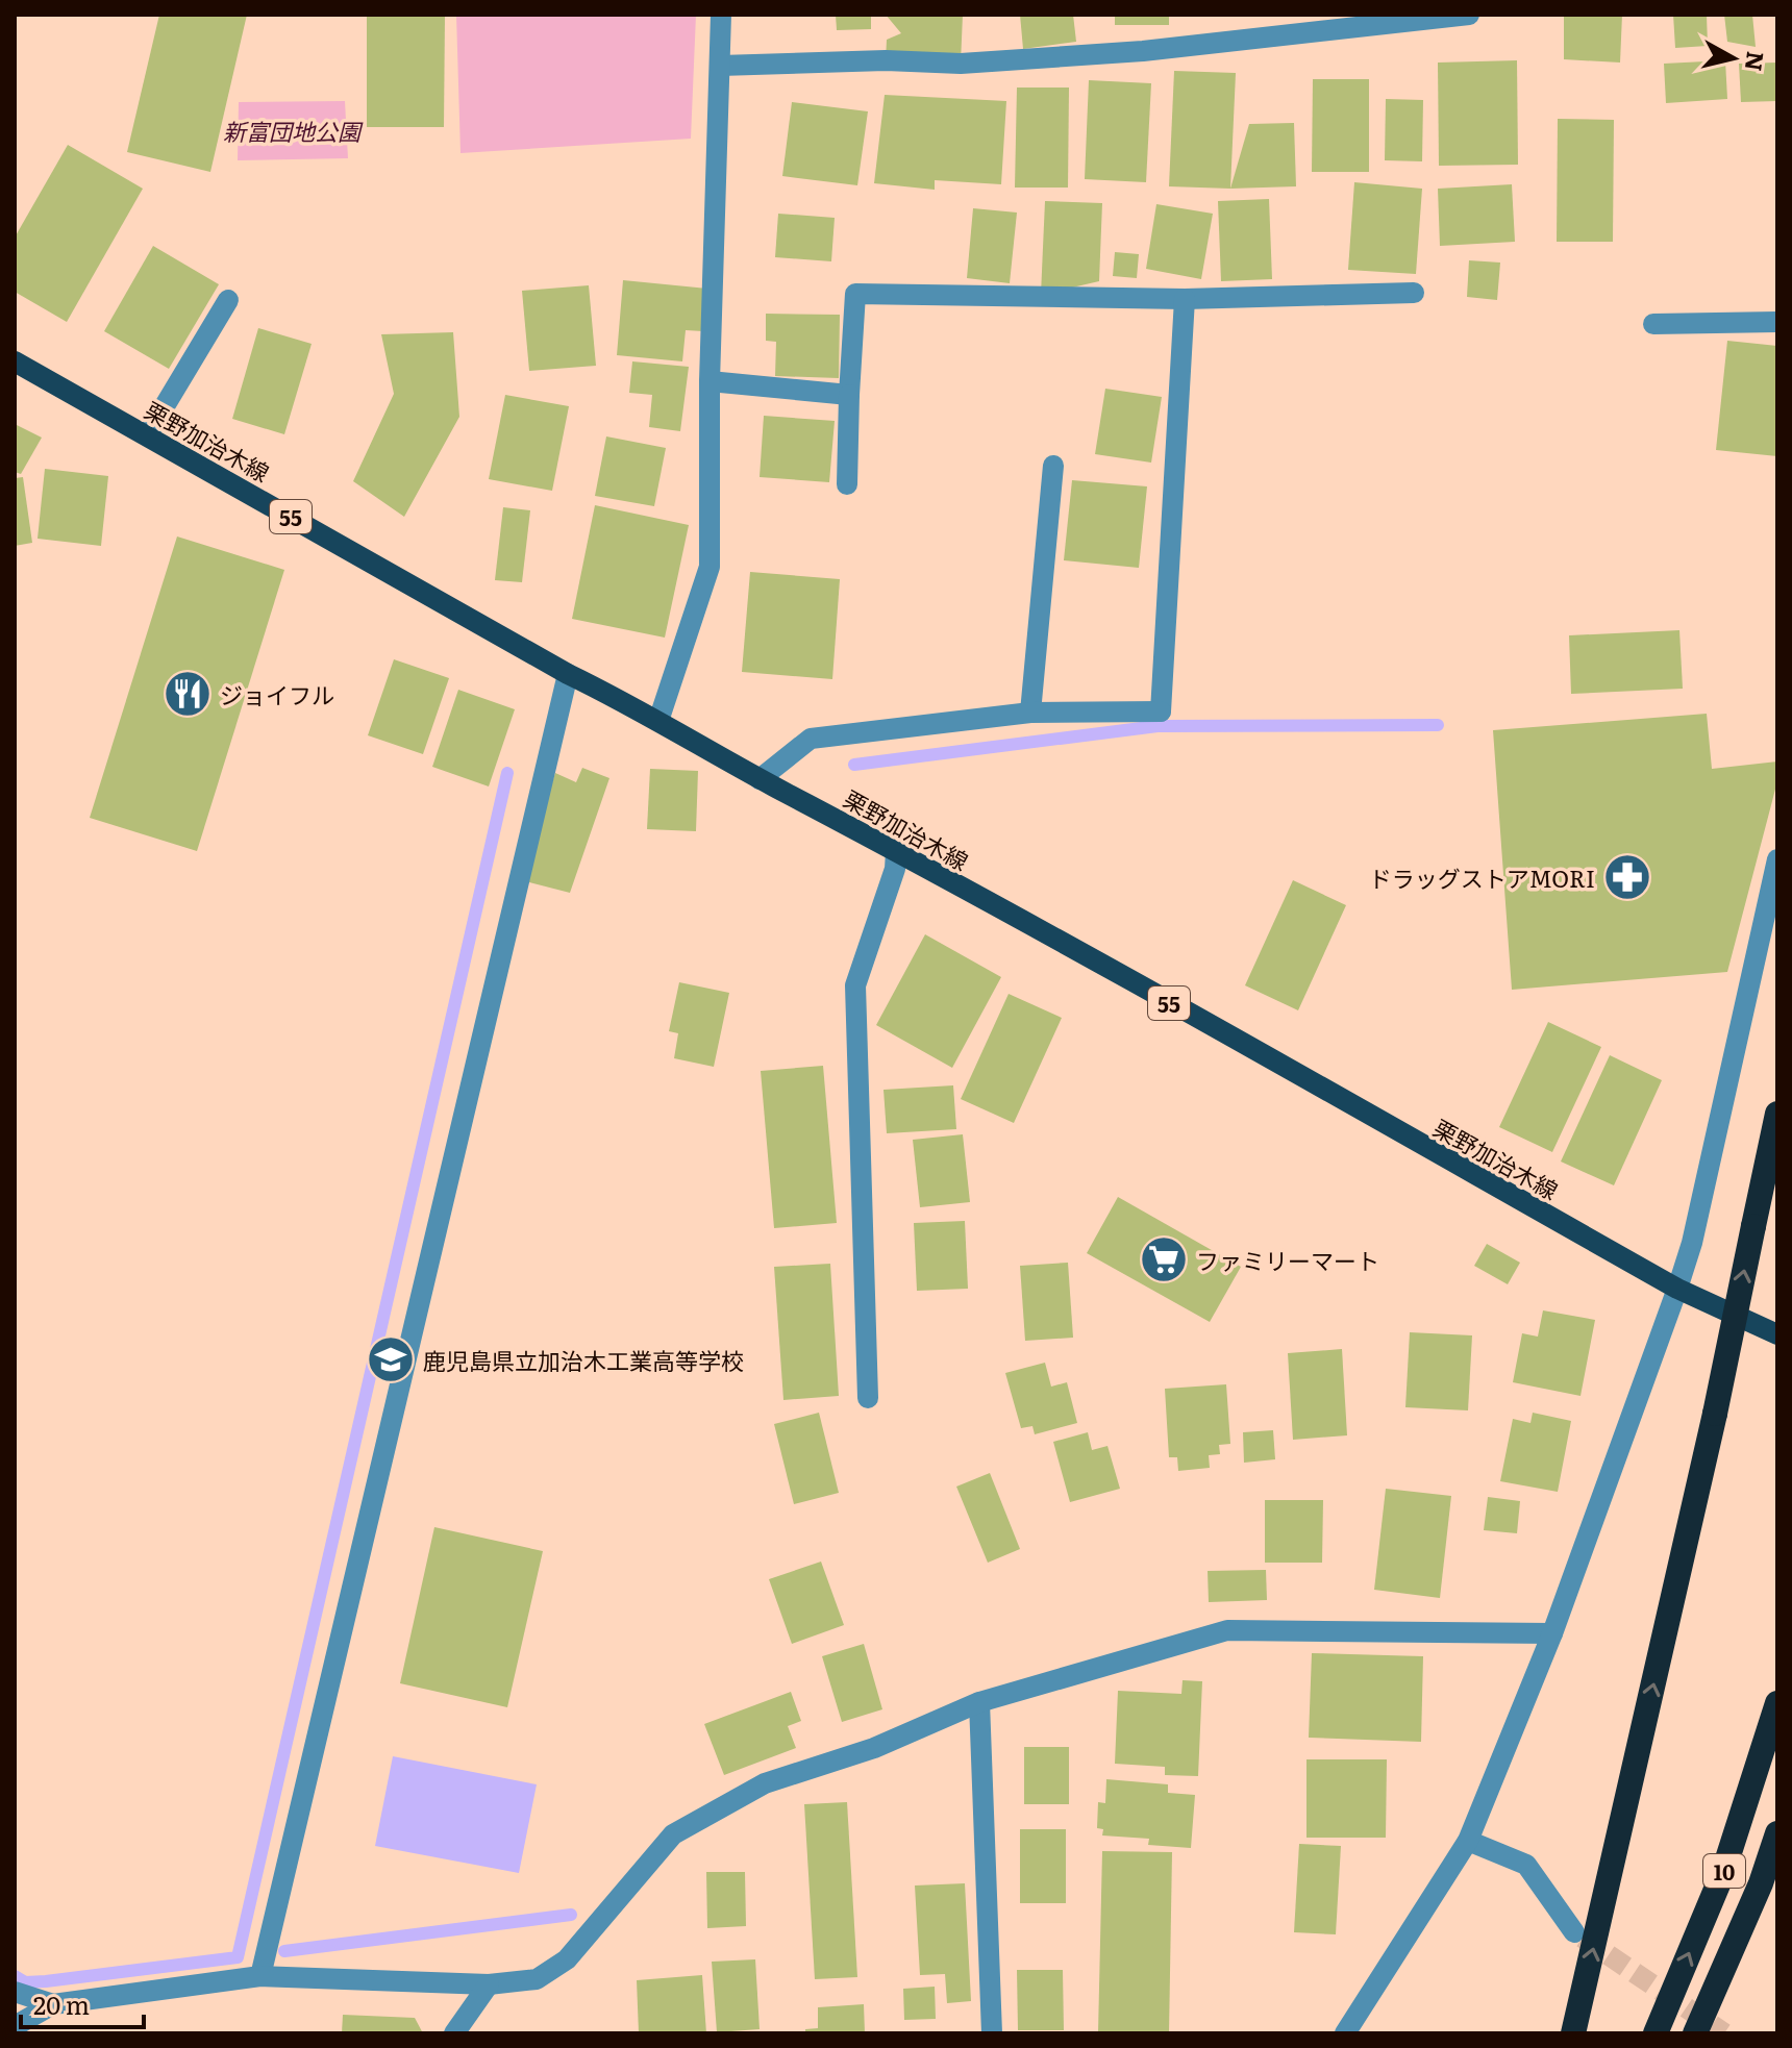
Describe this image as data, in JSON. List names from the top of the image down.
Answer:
{
  "streets": {
    "highway": ["10"],
    "main road": ["栗野加治木線", "55"]
  },
  "parks": ["新富団地公園"],
  "places": {
    "restaurant": ["ジョイフル"],
    "pharmacy": ["ドラッグストアMORI"],
    "supermarket": ["ファミリーマート"],
    "school or university": ["鹿児島県立加治木工業高等学校"]
  },
  "scale_bar": "20 m",
  "north": "right"
}
